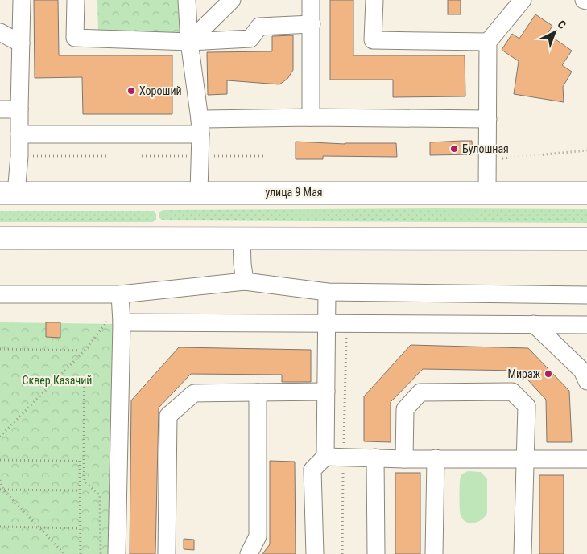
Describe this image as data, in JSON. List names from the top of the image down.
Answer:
{
  "streets": {
    "main road": ["улица 9 Мая"]
  },
  "parks": ["Сквер Казачий"],
  "places": ["Хороший", "Булошная", "Мираж"],
  "north": "top right"
}
